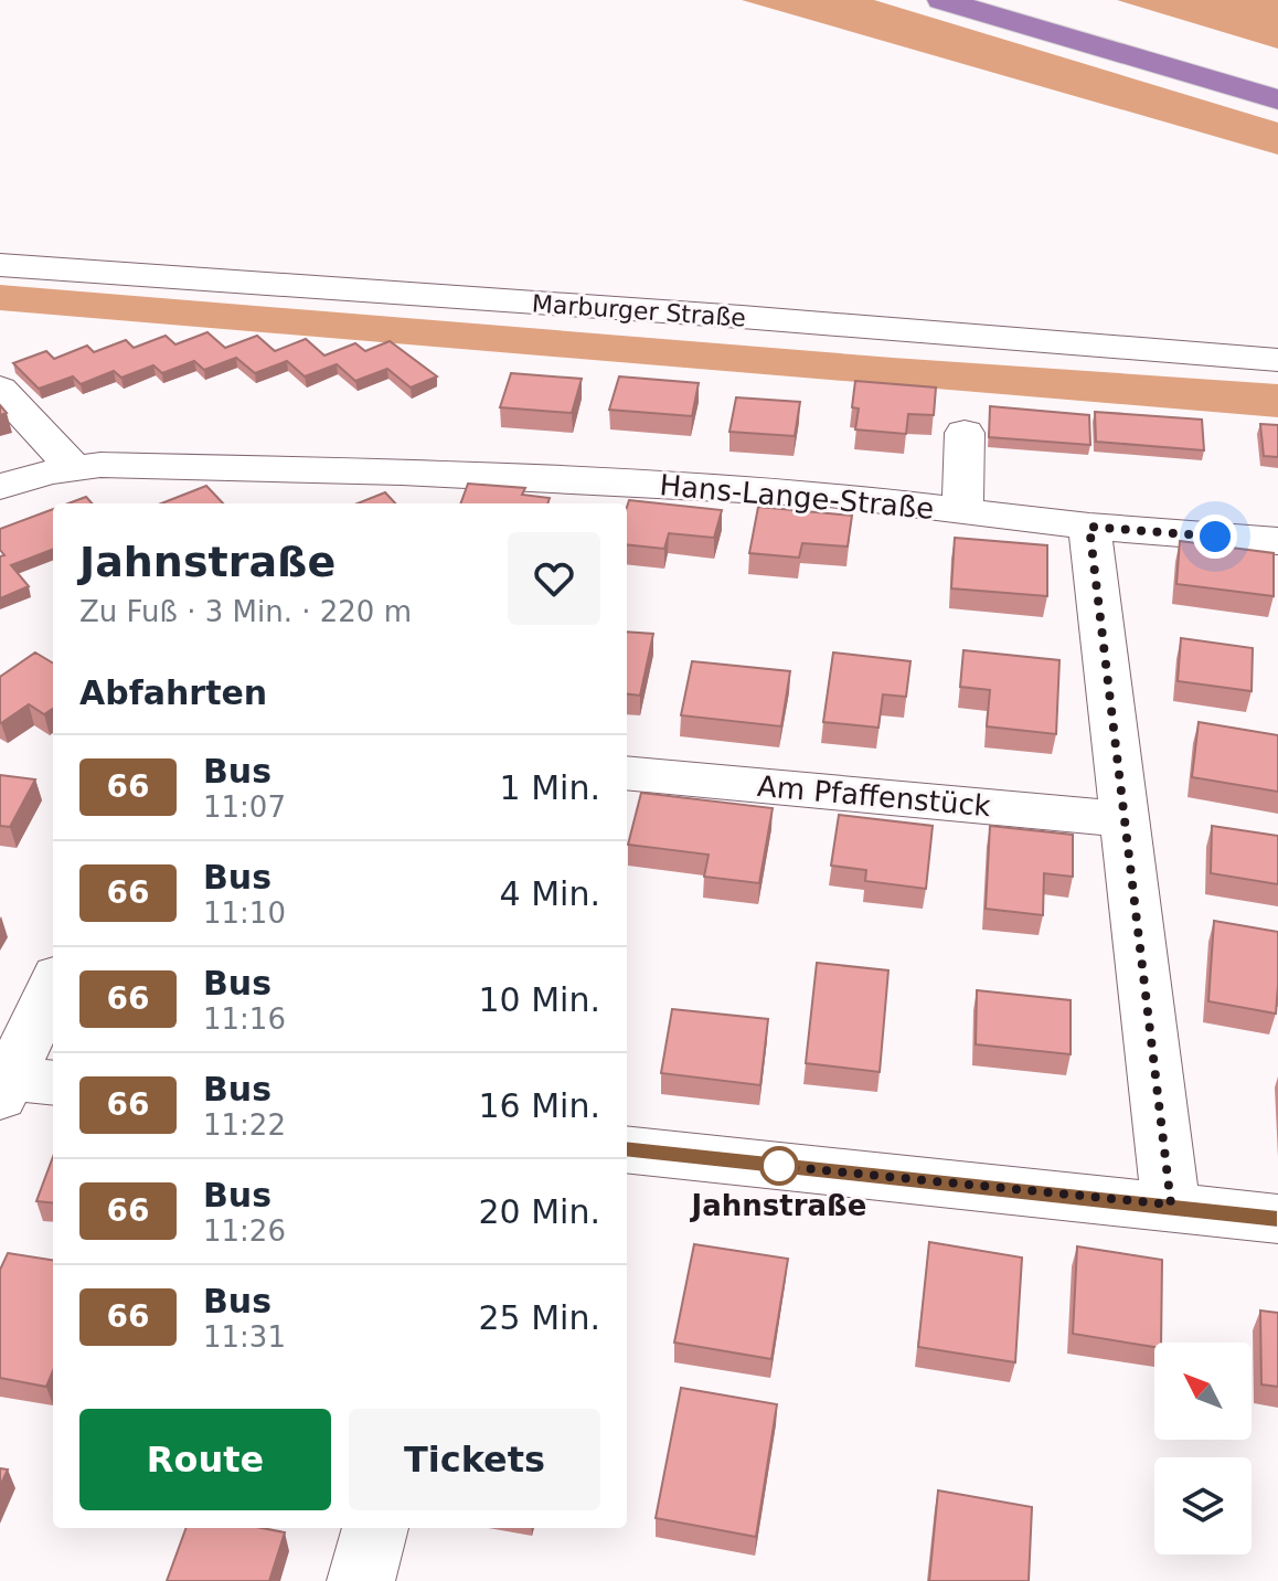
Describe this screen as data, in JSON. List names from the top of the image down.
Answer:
{
  "streets": {
    "street": ["Marburger Straße", "Hans-Lange-Straße", "Am Pfaffenstück"]
  },
  "places": ["Jahnstraße"],
  "lines": ["bus line 66"],
  "north": "top left",
  "page": {
    "heading": [
      ["Jahnstraße", "Zu Fuß · 3 Min. · 220 m"],
      "Abfahrten"
    ],
    "list": [
      {
        "mark": "66",
        "name": "Bus",
        "note": "11:07",
        "value": "1 Min."
      },
      {
        "mark": "66",
        "name": "Bus",
        "note": "11:10",
        "value": "4 Min."
      },
      {
        "mark": "66",
        "name": "Bus",
        "note": "11:16",
        "value": "10 Min."
      },
      {
        "mark": "66",
        "name": "Bus",
        "note": "11:22",
        "value": "16 Min."
      },
      {
        "mark": "66",
        "name": "Bus",
        "note": "11:26",
        "value": "20 Min."
      },
      {
        "mark": "66",
        "name": "Bus",
        "note": "11:31",
        "value": "25 Min."
      }
    ],
    "buttons": ["Route", "Tickets"]
  }
}
